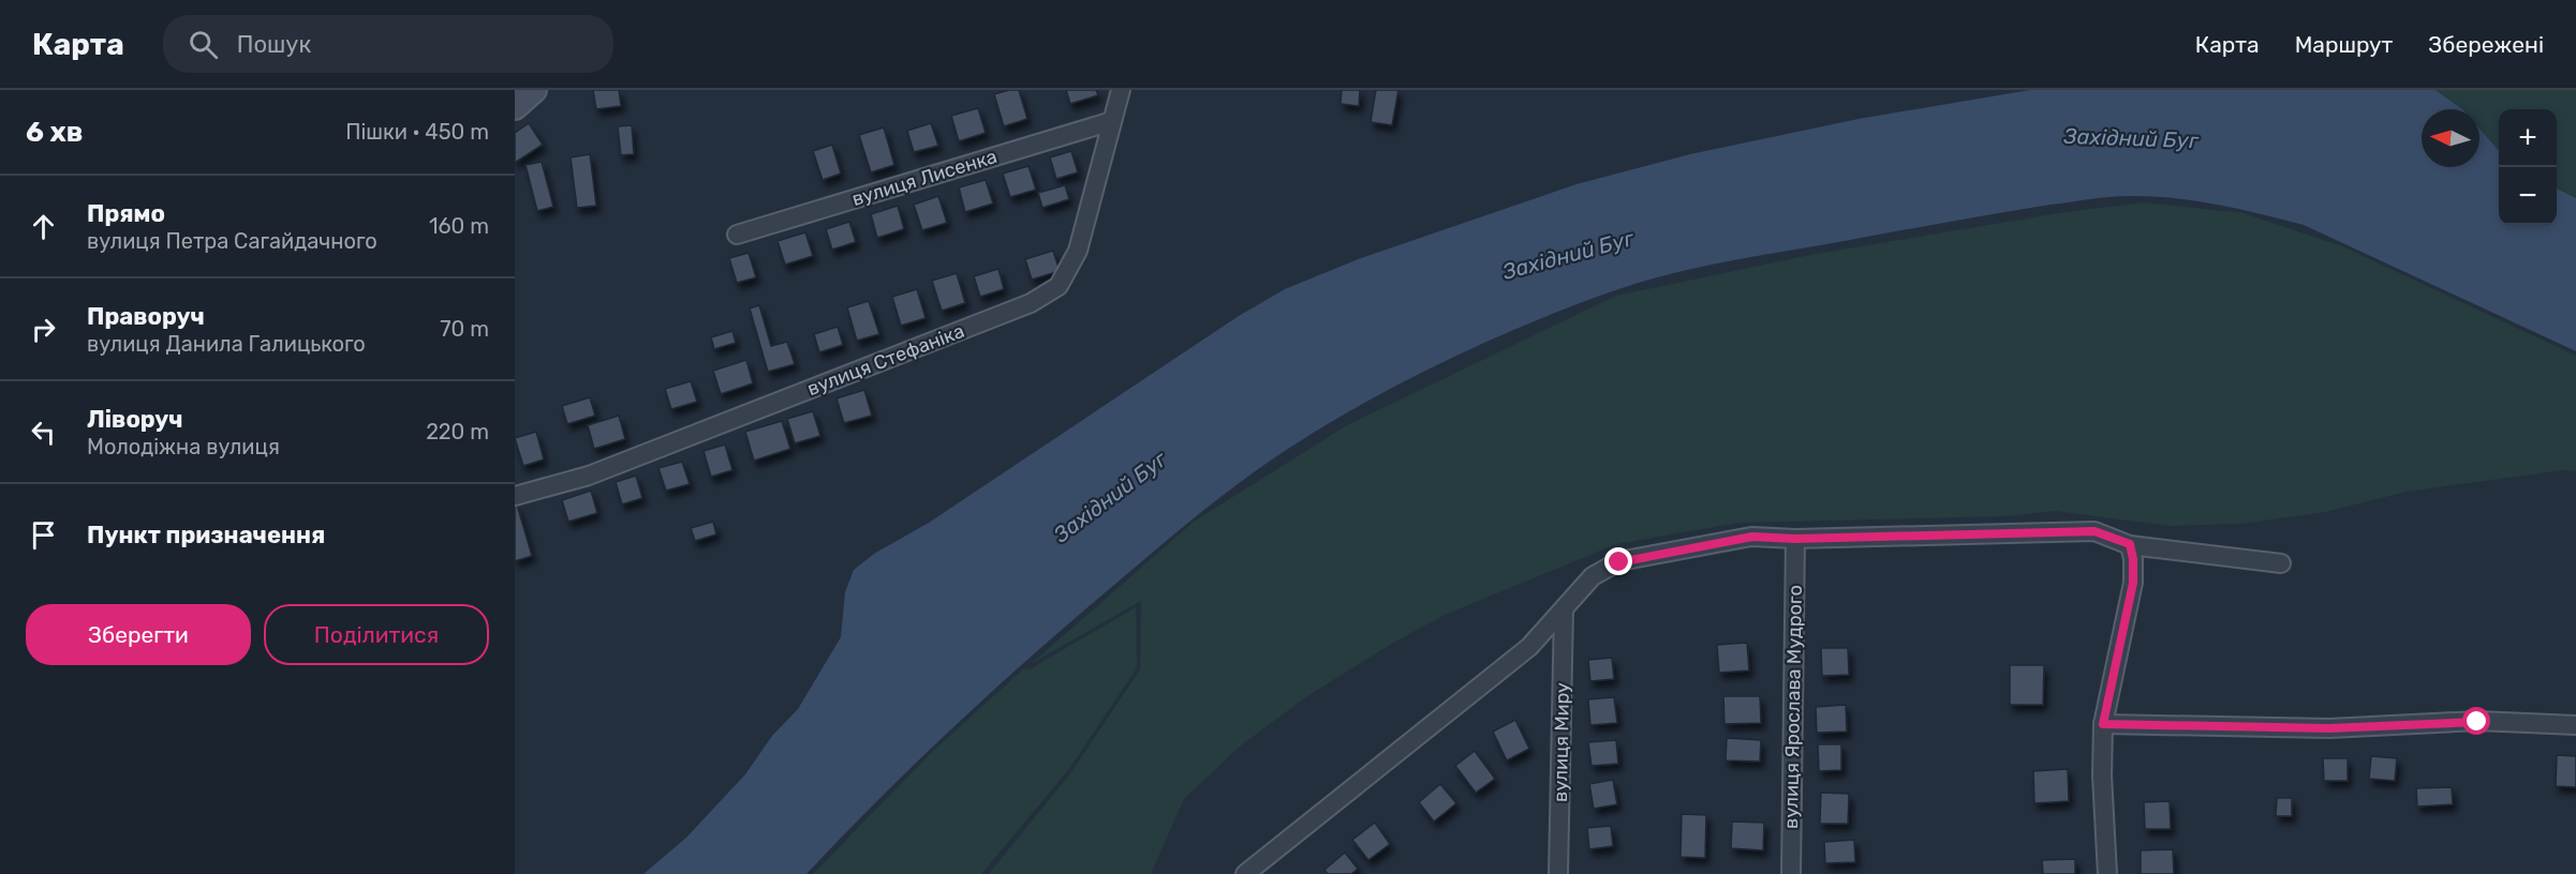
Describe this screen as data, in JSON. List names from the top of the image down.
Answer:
{
  "streets": {
    "street": [
      "вулиця Лисенка",
      "вулиця Стефаніка",
      "вулиця Ярослава Мудрого",
      "вулиця Миру"
    ]
  },
  "crossings": [
    ["вулиця Лисенка", "вулиця Стефаніка"]
  ],
  "water": ["Західний Буг"],
  "north": "left",
  "page": {
    "header": "Карта",
    "search": "Пошук",
    "nav": ["Карта", "Маршрут", "Збережені"],
    "heading": ["6 хв", "Пішки · 450 m"],
    "map_buttons": ["+", "−"],
    "list": [
      ["Прямо", "вулиця Петра Сагайдачного", "160 m"],
      ["Праворуч", "вулиця Данила Галицького", "70 m"],
      ["Ліворуч", "Молодіжна вулиця", "220 m"],
      "Пункт призначення"
    ],
    "buttons": ["Зберегти", "Поділитися"]
  }
}
